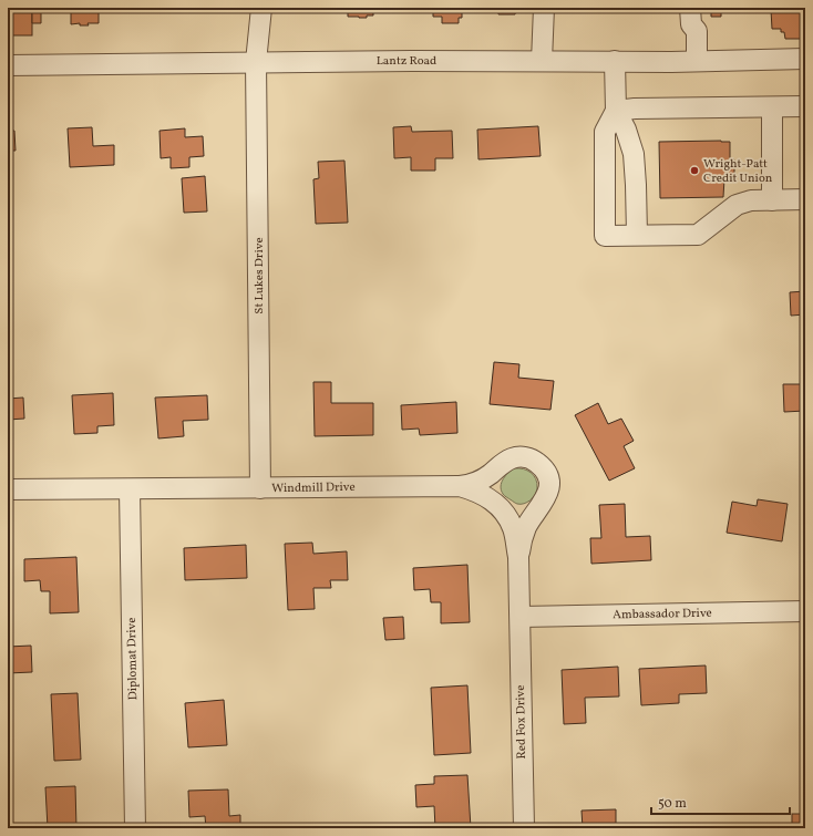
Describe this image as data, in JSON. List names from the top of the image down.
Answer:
{
  "streets": {
    "street": [
      "Lantz Road",
      "St Lukes Drive",
      "Windmill Drive",
      "Ambassador Drive",
      "Diplomat Drive",
      "Red Fox Drive"
    ]
  },
  "crossings": [
    ["Lantz Road", "St Lukes Drive"],
    ["St Lukes Drive", "Windmill Drive"],
    ["Windmill Drive", "Ambassador Drive"],
    ["Windmill Drive", "Diplomat Drive"],
    ["Windmill Drive", "Red Fox Drive"],
    ["Ambassador Drive", "Red Fox Drive"]
  ],
  "places": ["Wright-Patt Credit Union"],
  "scale_bar": "50 m"
}
